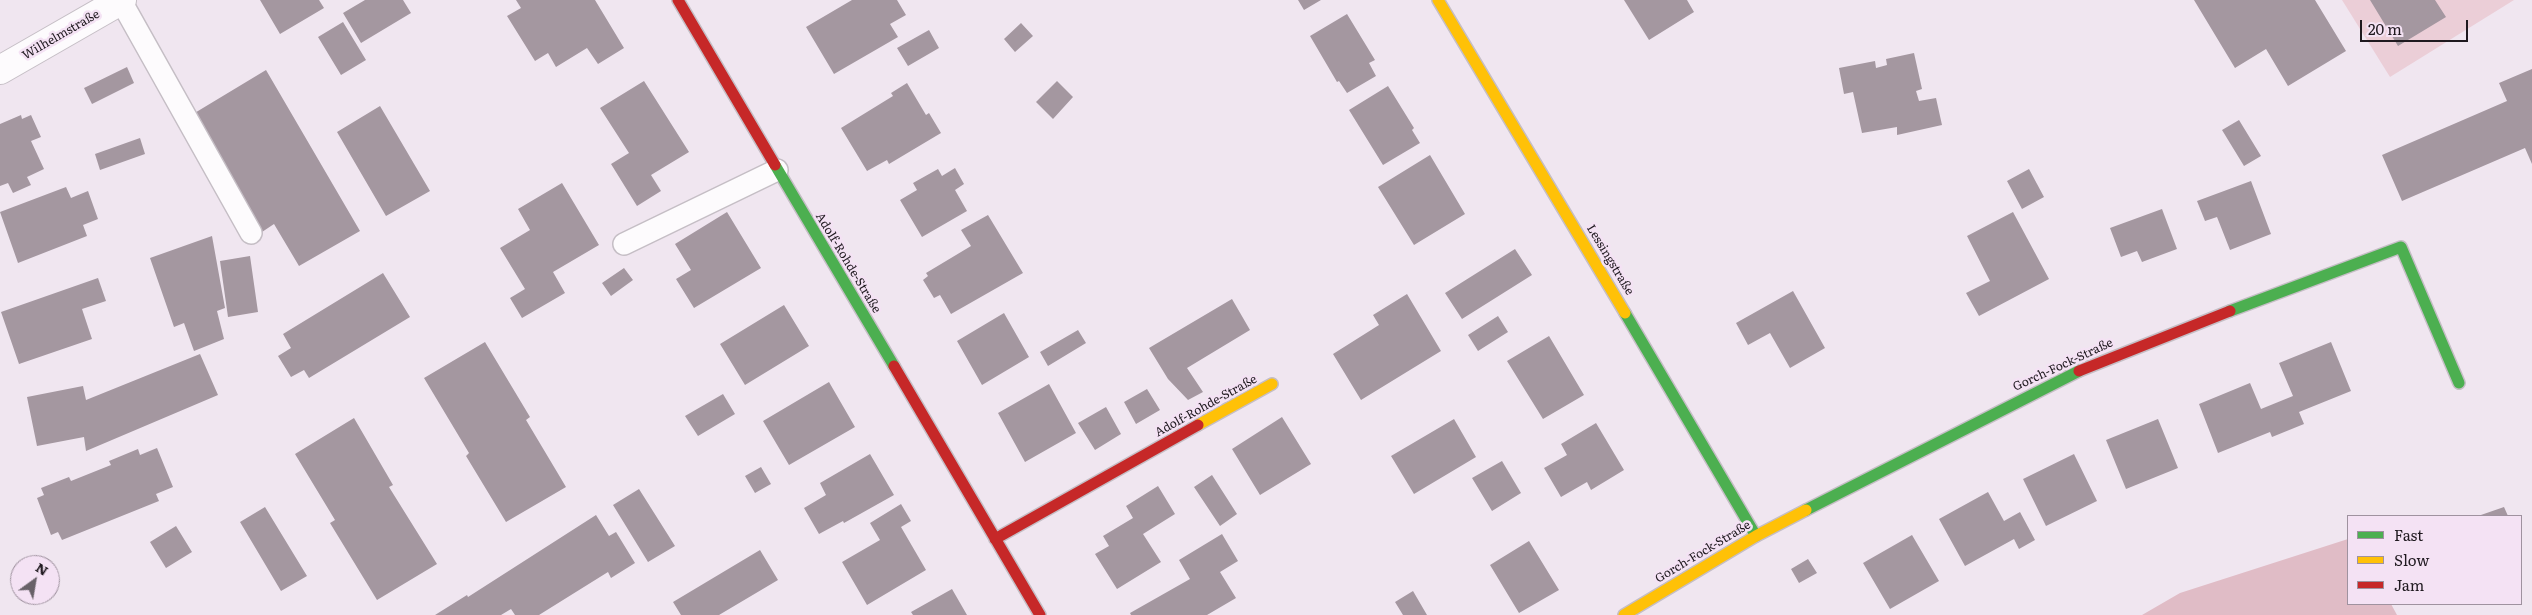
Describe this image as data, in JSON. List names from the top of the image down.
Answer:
{
  "streets": {
    "street": [
      "Wilhelmstraße",
      "Lessingstraße",
      "Adolf-Rohde-Straße",
      "Gorch-Fock-Straße"
    ]
  },
  "crossings": [
    ["Lessingstraße", "Gorch-Fock-Straße"]
  ],
  "legend": ["Fast", "Slow", "Jam"],
  "scale_bar": "20 m",
  "north": "top right"
}
